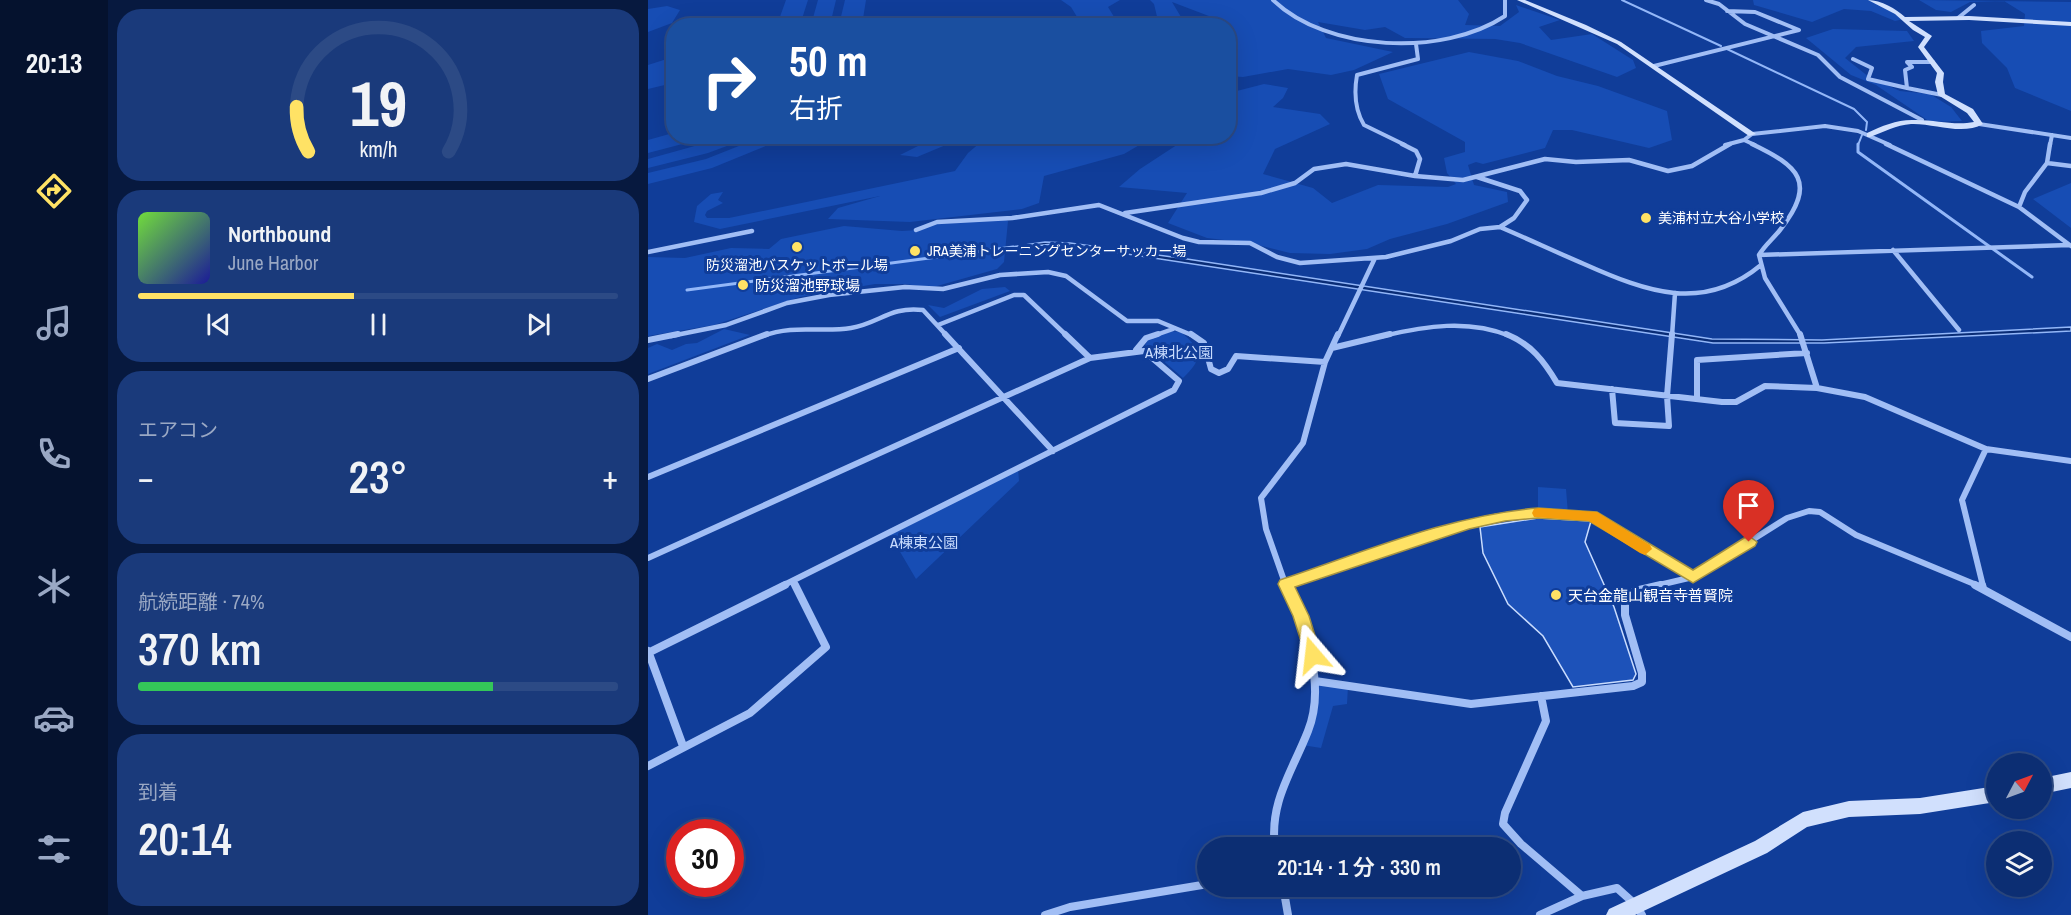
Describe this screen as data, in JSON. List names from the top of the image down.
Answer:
{
  "parks": ["A棟北公園", "A棟東公園"],
  "places": [
    "美浦村立大谷小学校",
    "防災溜池バスケットボール場",
    "JRA美浦トレーニングセンターサッカー場",
    "防災溜池野球場",
    "天台金龍山観音寺普賢院"
  ],
  "north": "top right",
  "page": {
    "tabs": "20:13",
    "turn": ["50 m", "右折"],
    "song": ["Northbound", "June Harbor"],
    "tile": [
      "エアコン",
      ["航続距離 · 74%", "370 km"],
      ["到着", "20:14"]
    ],
    "heat": ["−", "23°", "+"],
    "limit": "30",
    "trip": "20:14 · 1 分 · 330 m",
    "gauge": ["19", "km/h"]
  }
}
